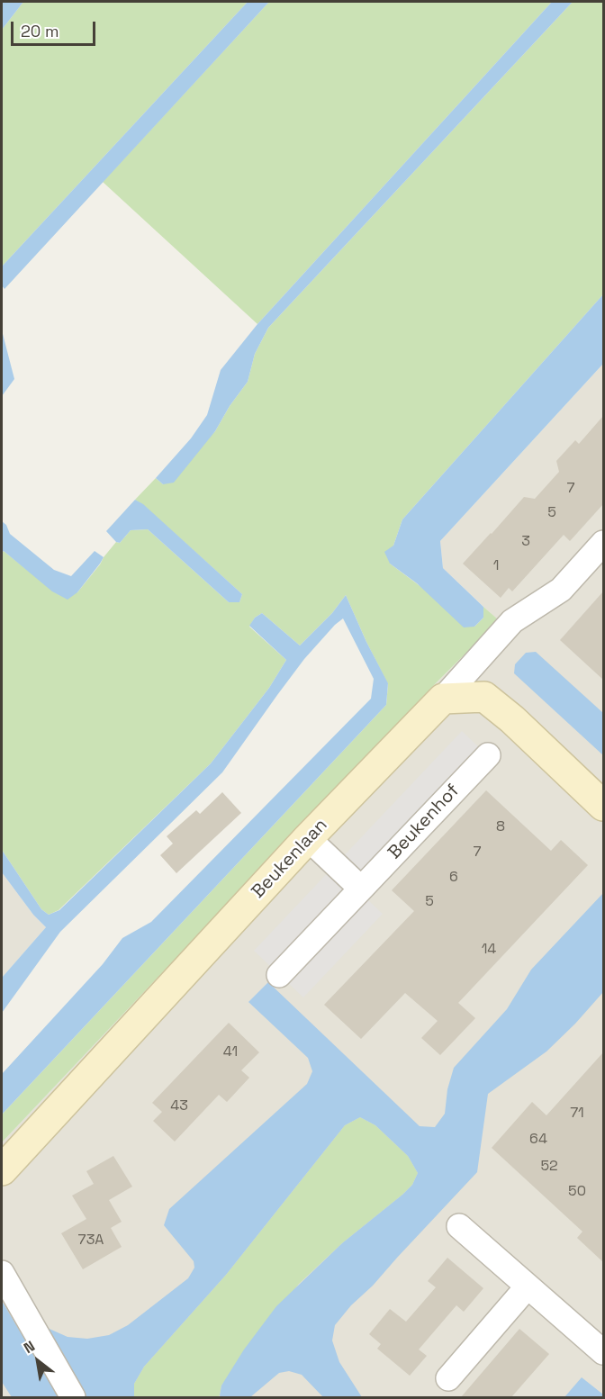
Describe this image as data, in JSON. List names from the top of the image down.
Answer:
{
  "streets": {
    "street": ["Beukenhof", "Beukenlaan"]
  },
  "house_numbers": [
    "7",
    "5",
    "3",
    "1",
    "8",
    "7",
    "6",
    "5",
    "14",
    "41",
    "43",
    "71",
    "64",
    "52",
    "50",
    "73A"
  ],
  "scale_bar": "20 m",
  "north": "top left"
}
